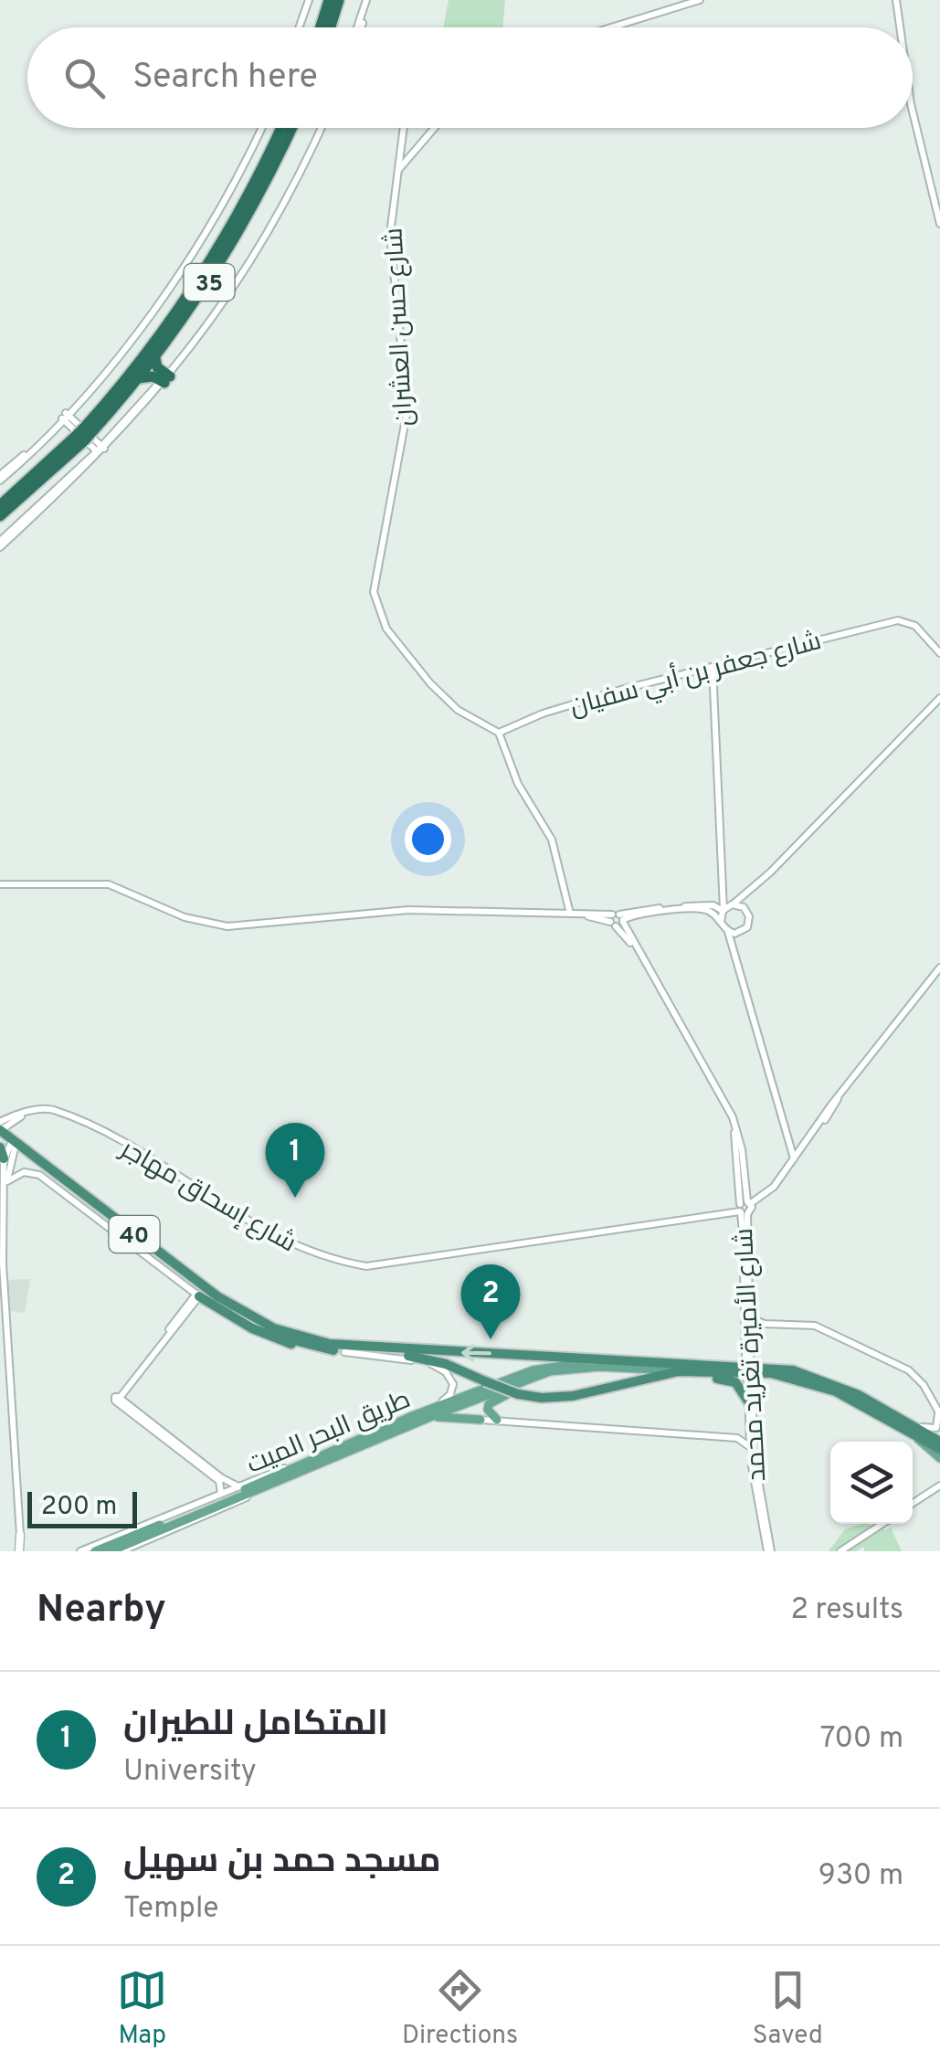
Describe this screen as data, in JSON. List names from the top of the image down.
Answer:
{
  "streets": {
    "highway": ["35", "40"],
    "main road": ["طريق البحر الميت"],
    "street": [
      "شارع حسن العشران",
      "شارع جعفر بن أبي سفيان",
      "شارع إسحاق مهاجر",
      "شارع الأميرة تغريد محمد"
    ]
  },
  "crossings": [
    ["شارع حسن العشران", "شارع جعفر بن أبي سفيان"],
    ["شارع إسحاق مهاجر", "شارع الأميرة تغريد محمد"],
    ["40", "طريق البحر الميت"]
  ],
  "scale_bar": "200 m",
  "page": {
    "search": "Search here",
    "pins": ["1", "2"],
    "scale": "200 m",
    "heading": ["Nearby", "2 results"],
    "list": [
      {
        "mark": "1",
        "name": "المتكامل للطيران",
        "note": "University",
        "value": "700 m"
      },
      {
        "mark": "2",
        "name": "مسجد حمد بن سهيل",
        "note": "Temple",
        "value": "930 m"
      }
    ],
    "nav": ["Map", "Directions", "Saved"]
  }
}
